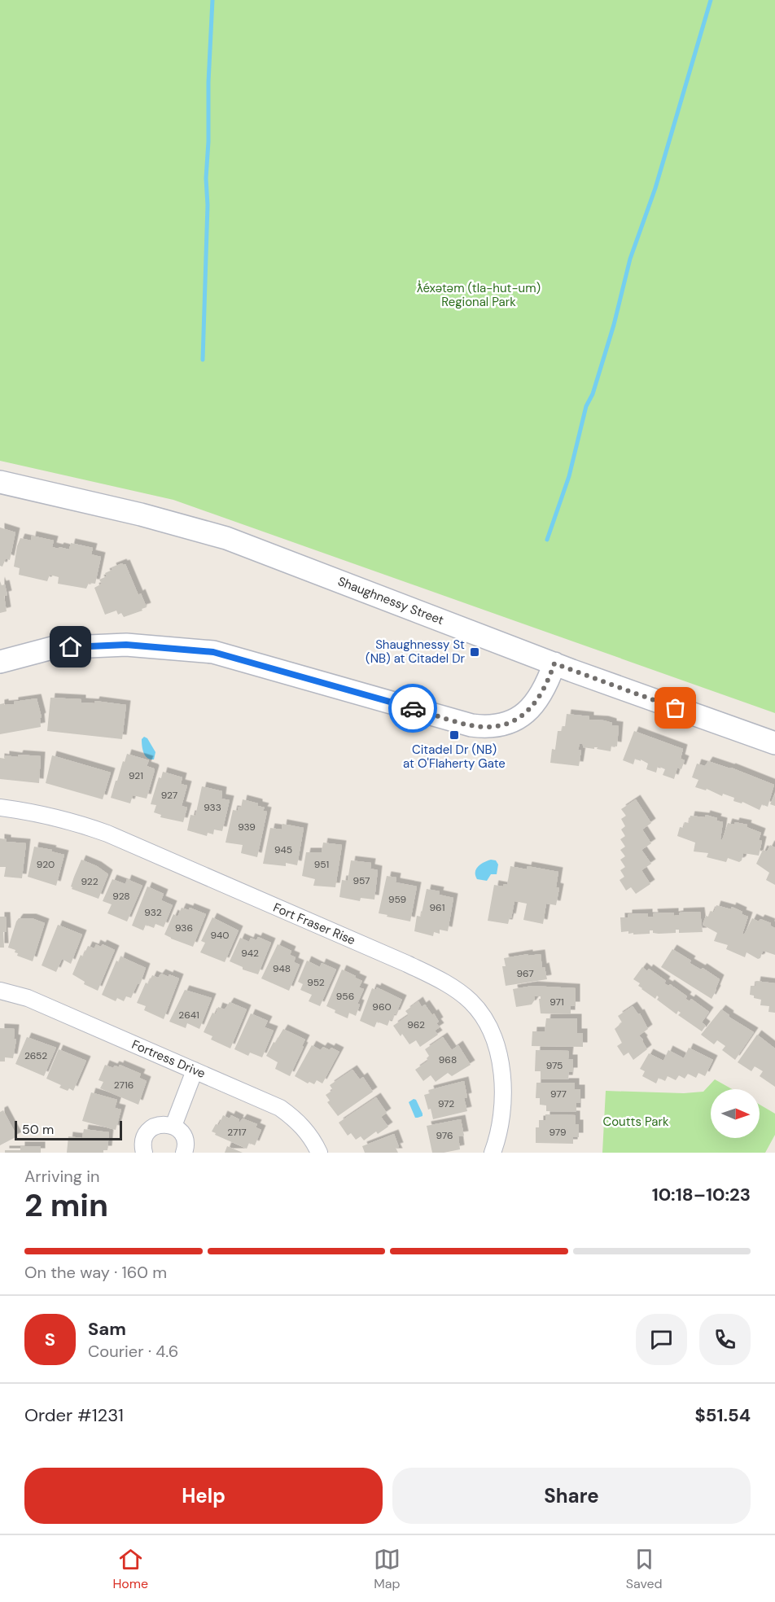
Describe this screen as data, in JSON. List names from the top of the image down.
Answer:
{
  "streets": {
    "main road": ["Shaughnessy Street"],
    "street": ["Fort Fraser Rise", "Fortress Drive"]
  },
  "parks": ["ƛ̓éxətəm (tla-hut-um) Regional Park", "Coutts Park"],
  "places": {
    "transit": ["Shaughnessy St (NB) at Citadel Dr", "Citadel Dr (NB) at O'Flaherty Gate"]
  },
  "house_numbers": [
    "921",
    "927",
    "933",
    "939",
    "945",
    "920",
    "951",
    "957",
    "922",
    "928",
    "959",
    "961",
    "932",
    "936",
    "940",
    "942",
    "948",
    "967",
    "952",
    "956",
    "971",
    "960",
    "2641",
    "962",
    "2652",
    "968",
    "975",
    "2716",
    "977",
    "972",
    "2717",
    "979",
    "976"
  ],
  "scale_bar": "50 m",
  "north": "right",
  "page": {
    "scale": "50 m",
    "heading": ["2 min", "Arriving in", "10:18–10:23"],
    "panel": [
      "Sam",
      "Courier · 4.6",
      "Order #1231",
      "$51.54"
    ],
    "bar": "On the way · 160 m",
    "round": "S",
    "buttons": ["Help", "Share"],
    "tabs": ["Home", "Map", "Saved"]
  }
}
